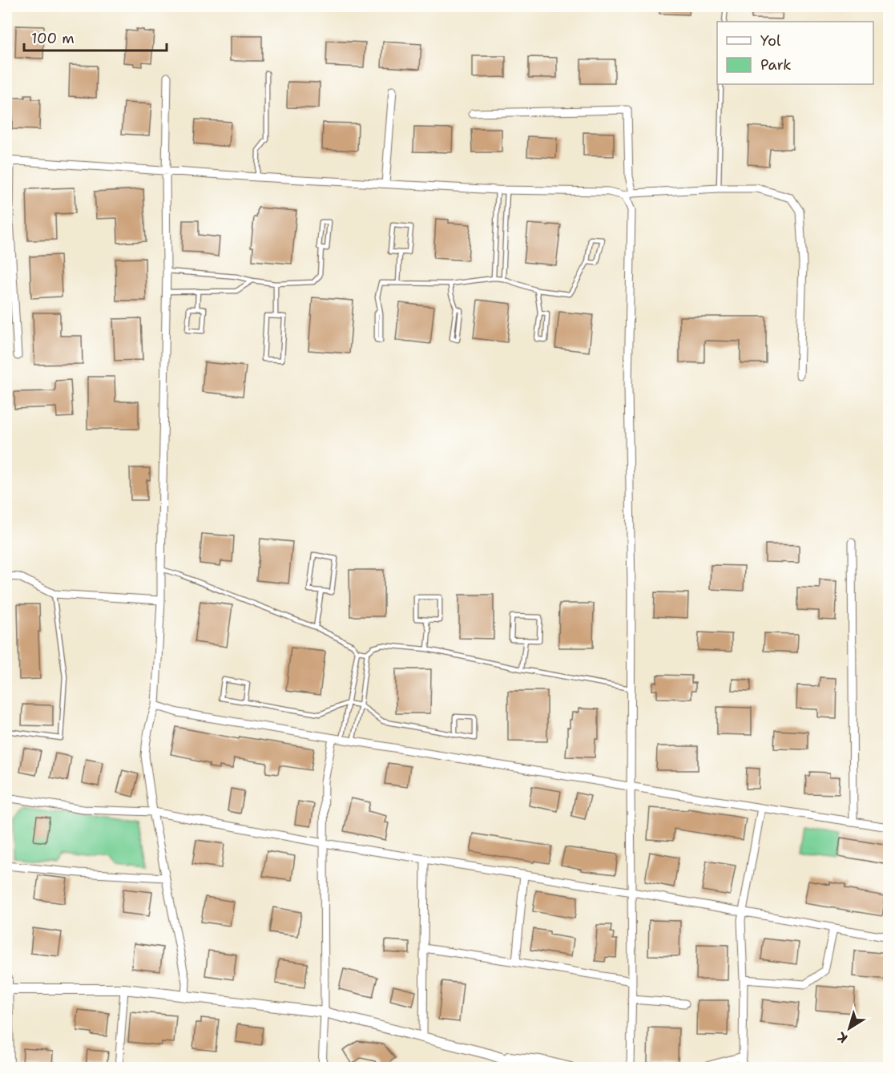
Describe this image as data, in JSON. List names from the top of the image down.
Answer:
{
  "legend": ["Yol", "Park"],
  "scale_bar": "100 m",
  "north": "bottom left"
}
